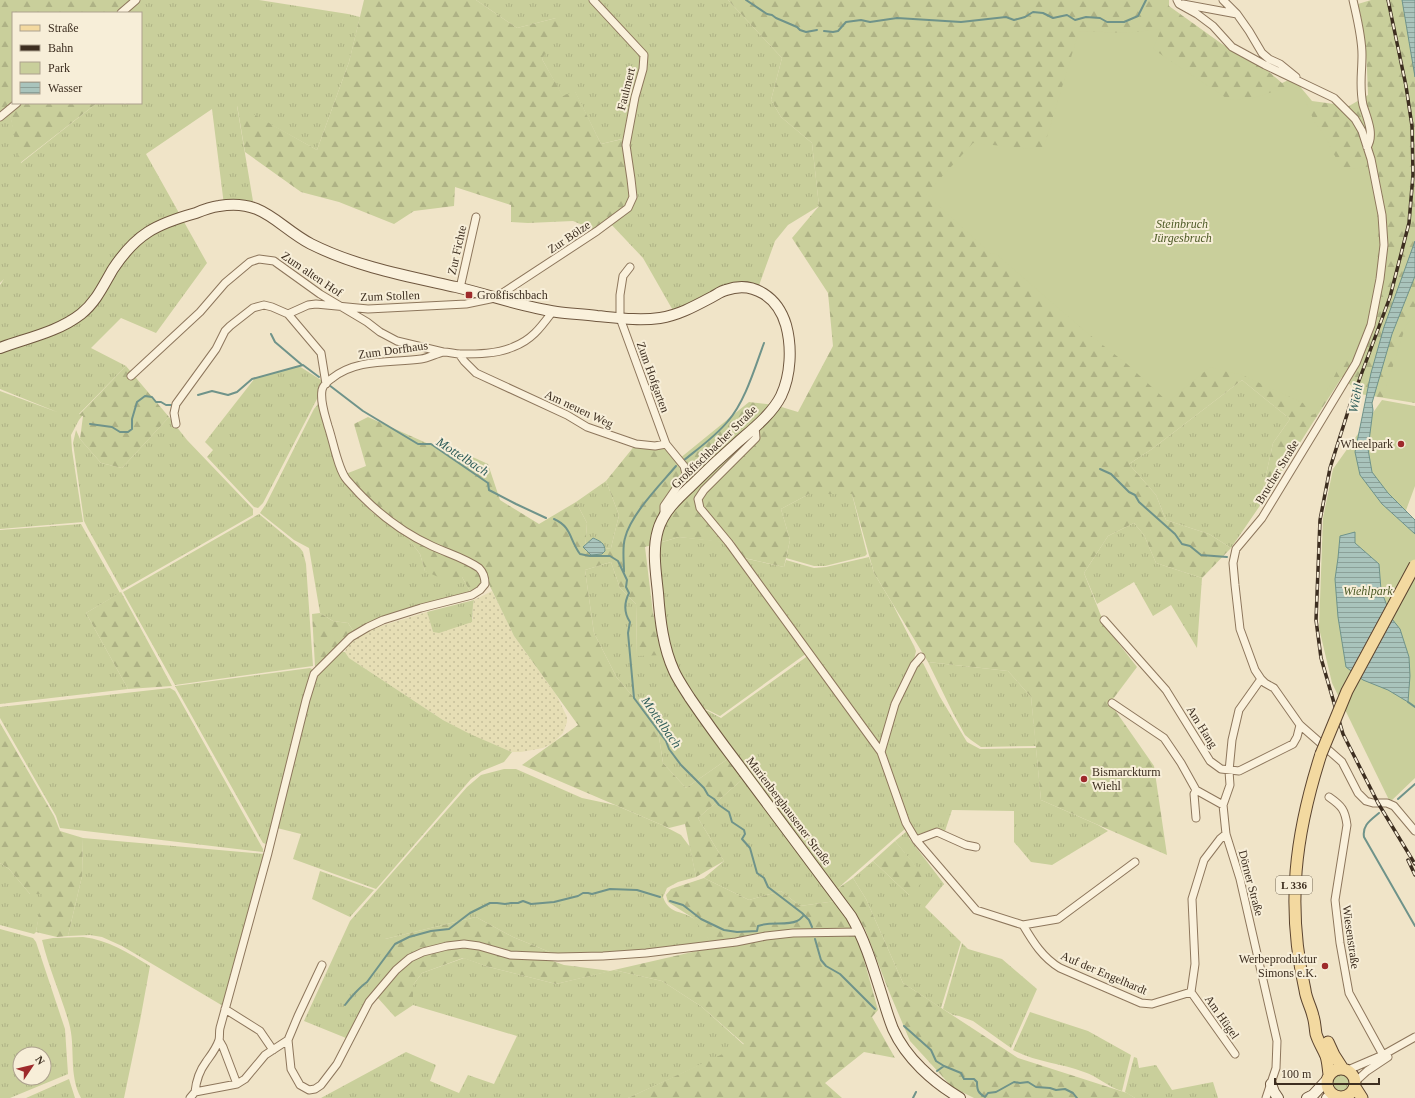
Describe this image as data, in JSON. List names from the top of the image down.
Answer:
{
  "streets": {
    "main road": ["Großfischbacher Straße", "Marienberghausener Straße", "L 336"],
    "street": [
      "Faulmert",
      "Zur Bölze",
      "Zur Fichte",
      "Zum alten Hof",
      "Zum Stollen",
      "Zum Dorfhaus",
      "Zum Hofgarten",
      "Am neuen Weg",
      "Brucher Straße",
      "Am Hang",
      "Dörner Straße",
      "Wiesenstraße",
      "Auf der Engelhardt",
      "Am Hügel"
    ]
  },
  "crossings": [
    ["Faulmert", "Zur Bölze"],
    ["Zur Bölze", "Zum Stollen"],
    ["Zur Bölze", "Großfischbacher Straße"],
    ["Zur Fichte", "Großfischbacher Straße"],
    ["Zum alten Hof", "Zum Stollen"],
    ["Zum alten Hof", "Zum Dorfhaus"],
    ["Zum Stollen", "Großfischbacher Straße"],
    ["Zum Dorfhaus", "Am neuen Weg"],
    ["Zum Dorfhaus", "Großfischbacher Straße"],
    ["Zum Hofgarten", "Am neuen Weg"],
    ["Zum Hofgarten", "Großfischbacher Straße"],
    ["Großfischbacher Straße", "Marienberghausener Straße"],
    ["Brucher Straße", "Dörner Straße"],
    ["Am Hang", "Dörner Straße"],
    ["Auf der Engelhardt", "Am Hügel"]
  ],
  "water": ["Wiehl", "Mottelbach"],
  "parks": ["Steinbruch Jürgesbruch", "Wiehlpark"],
  "places": {
    "transit": ["Großfischbach"],
    "other": ["Wheelpark", "Bismarckturm Wiehl", "Werbeproduktur Simons e.K."]
  },
  "legend": [
    "Straße",
    "Bahn",
    "Park",
    "Wasser"
  ],
  "scale_bar": "100 m",
  "north": "top right"
}
